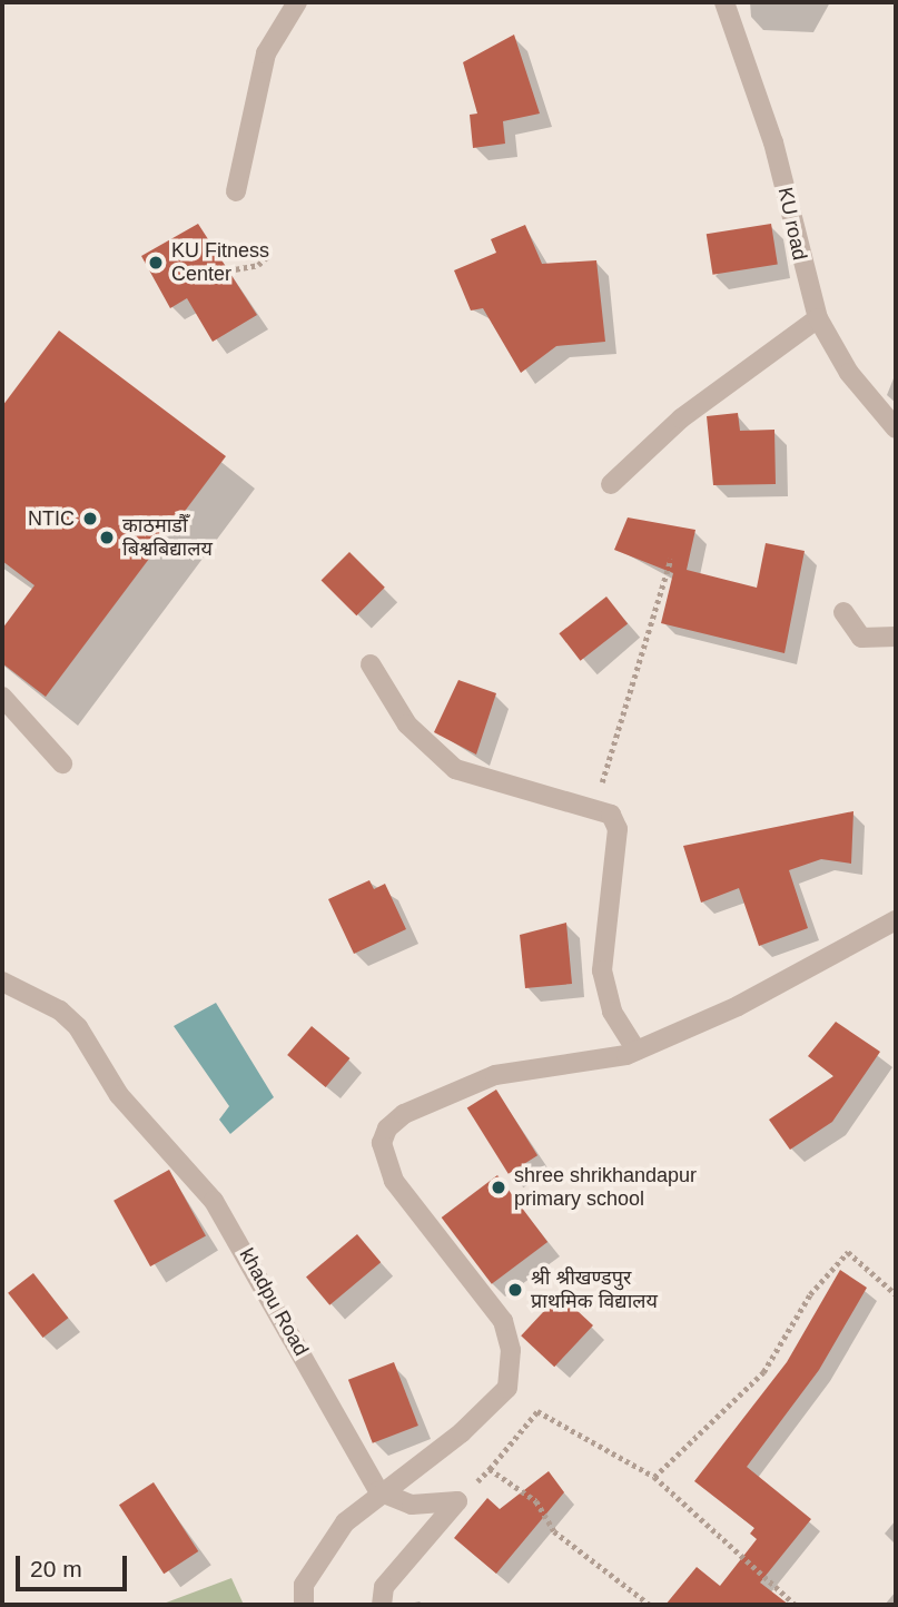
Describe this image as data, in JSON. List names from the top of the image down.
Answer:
{
  "streets": {
    "street": ["KU road", "khadpu Road"]
  },
  "places": [
    "KU Fitness Center",
    "NTIC",
    "काठमाडौँ बिश्वबिद्यालय",
    "shree shrikhandapur primary school",
    "श्री श्रीखण्डपुर प्राथमिक विद्यालय"
  ],
  "scale_bar": "20 m"
}
